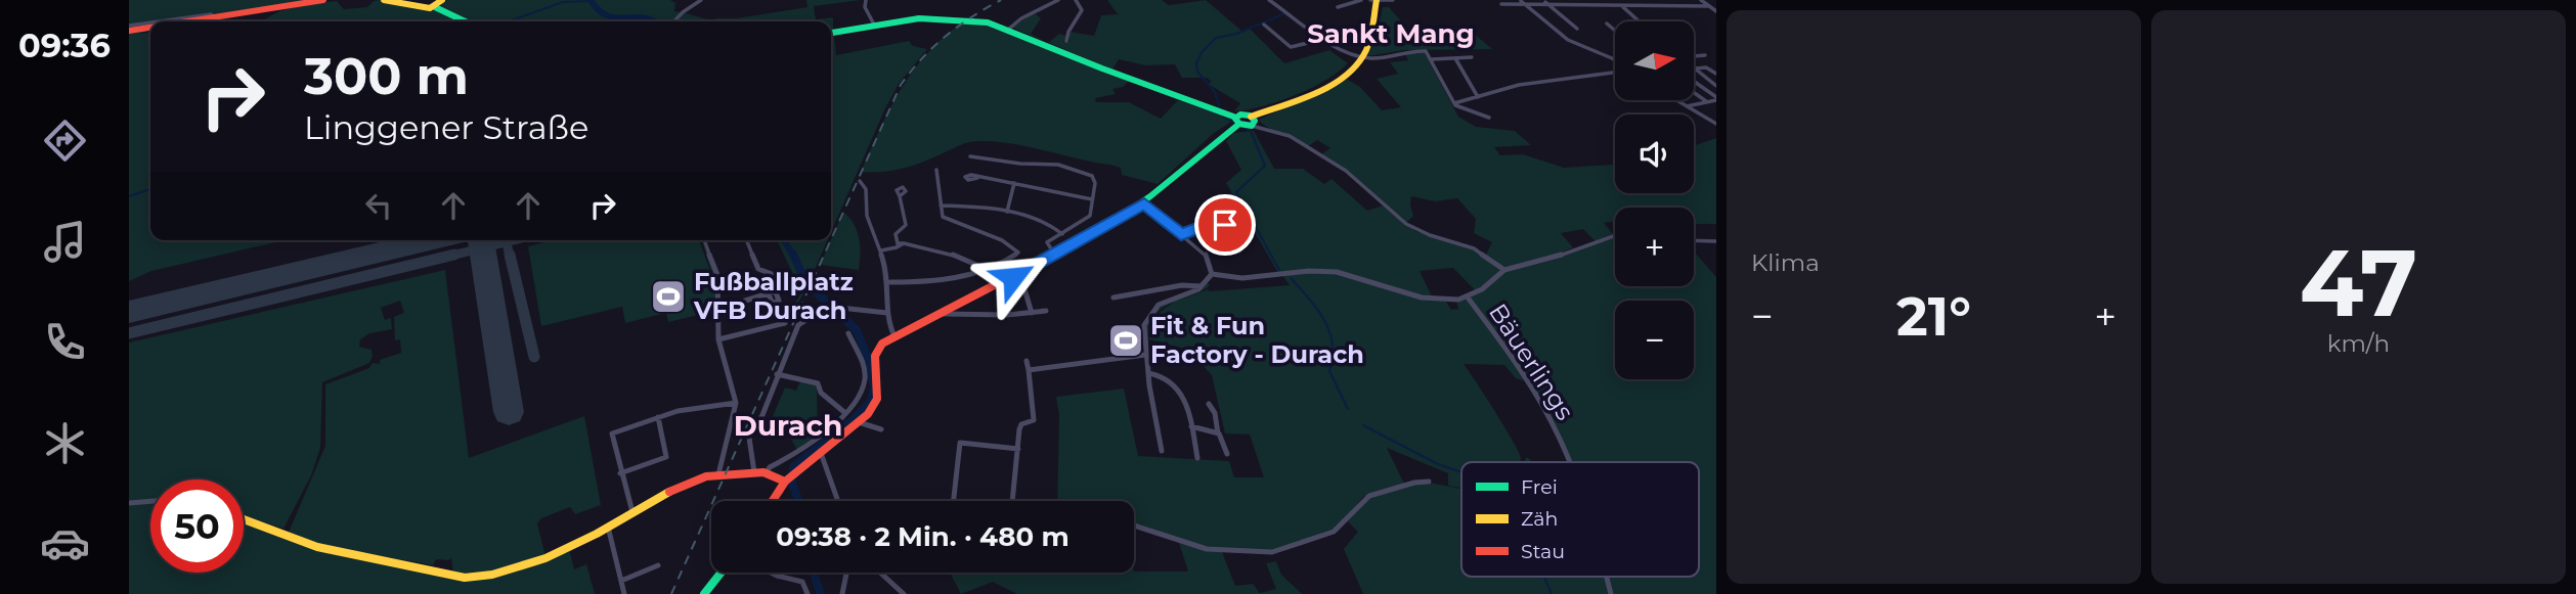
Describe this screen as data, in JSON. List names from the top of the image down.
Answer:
{
  "streets": {
    "street": ["Bäuerlings"]
  },
  "districts": ["Sankt Mang", "Durach"],
  "places": {
    "sports": ["Fußballplatz VFB Durach", "Fit & Fun Factory - Durach"]
  },
  "legend": ["Frei", "Zäh", "Stau"],
  "north": "right",
  "page": {
    "tabs": "09:36",
    "tile": [
      "Klima",
      ["47", "km/h"]
    ],
    "map_buttons": ["+", "−"],
    "turn": ["300 m", "Linggener Straße"],
    "heat": ["−", "21°", "+"],
    "limit": "50",
    "trip": "09:38 · 2 Min. · 480 m"
  }
}
